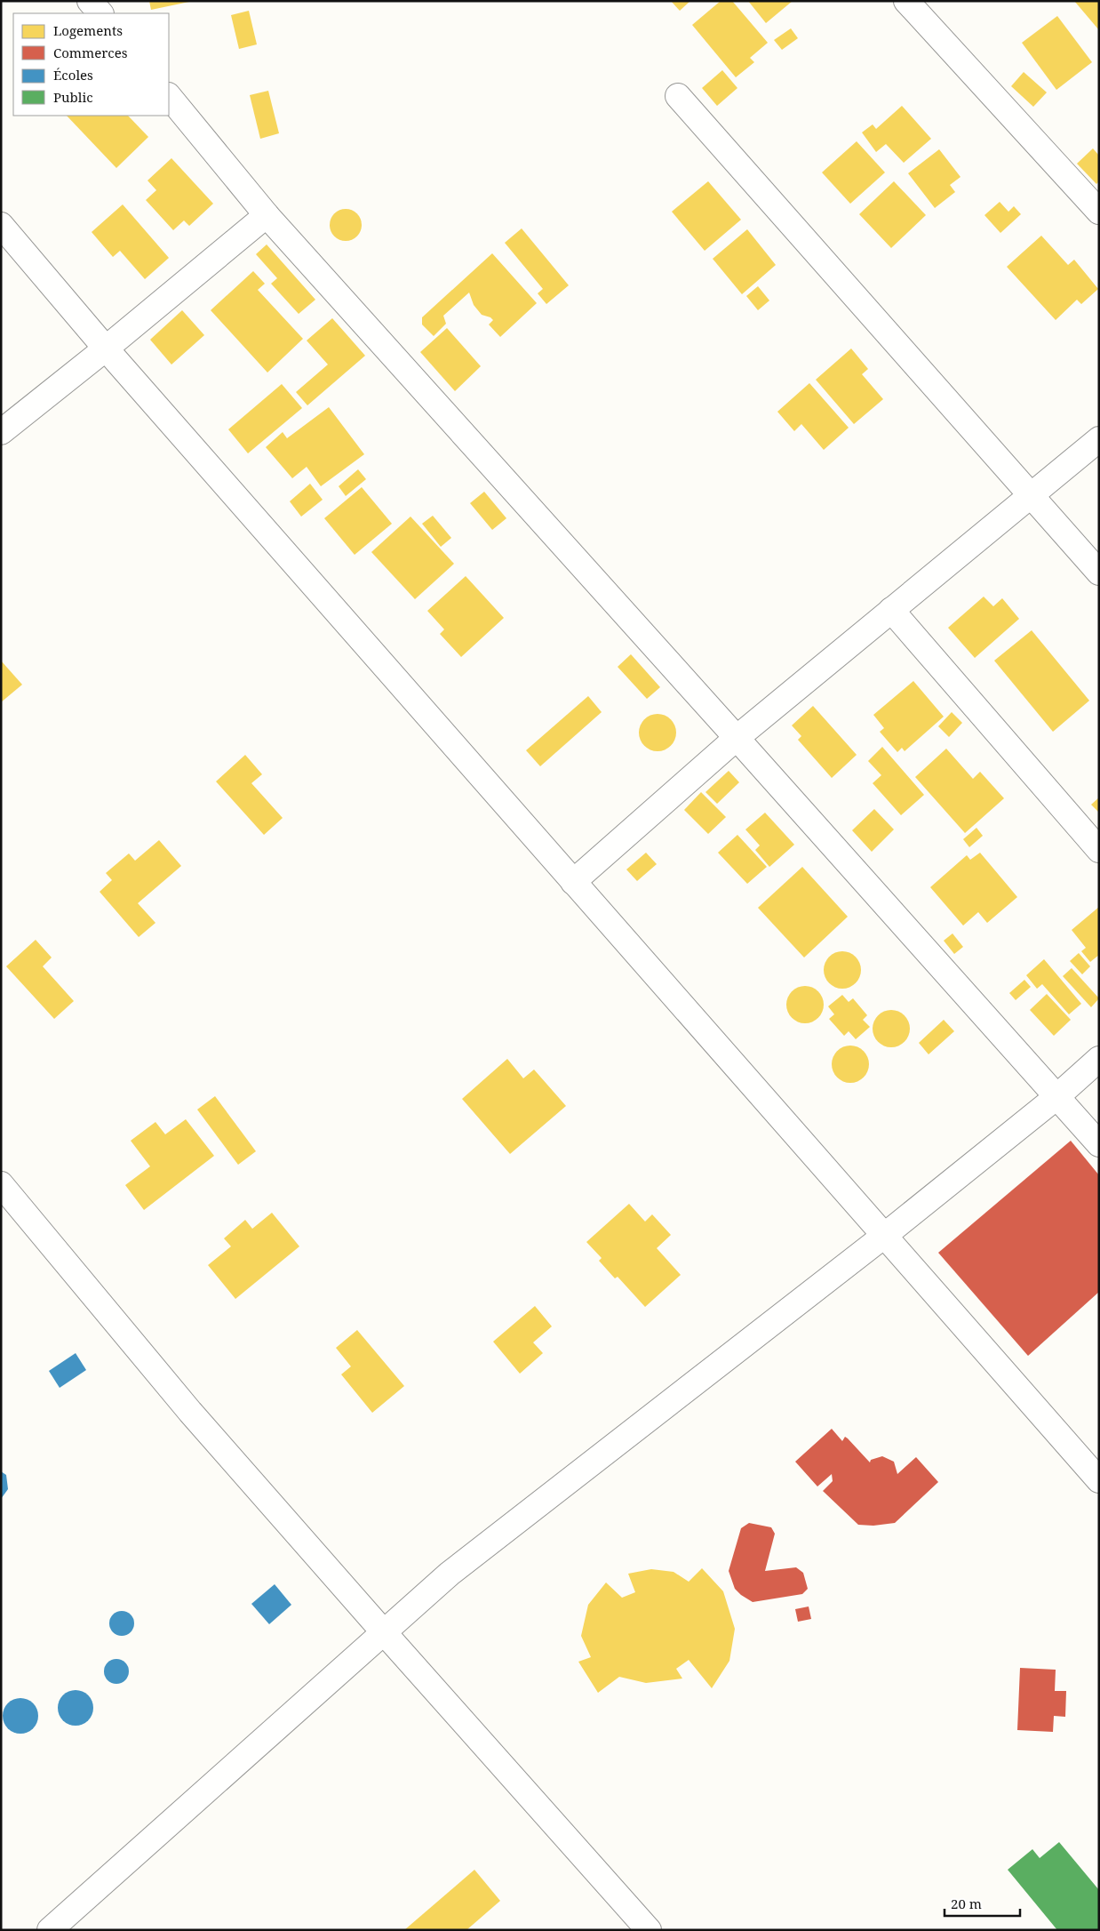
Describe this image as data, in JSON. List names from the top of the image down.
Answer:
{
  "legend": [
    "Logements",
    "Commerces",
    "Écoles",
    "Public"
  ],
  "scale_bar": "20 m"
}
